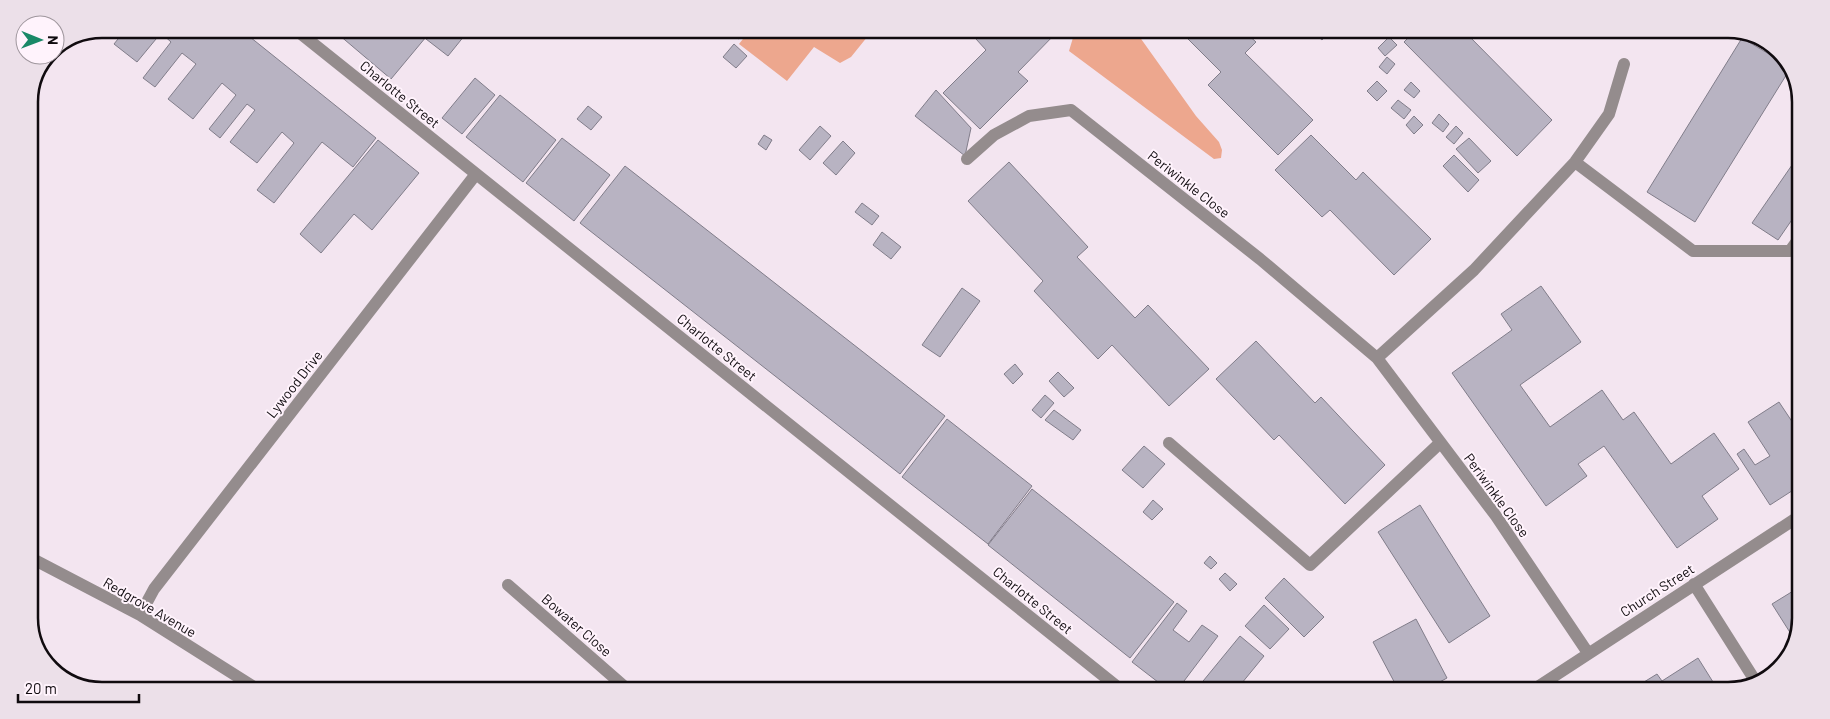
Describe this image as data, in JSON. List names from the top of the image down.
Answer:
{
  "streets": {
    "street": [
      "Charlotte Street",
      "Periwinkle Close",
      "Lywood Drive",
      "Church Street",
      "Redgrove Avenue",
      "Bowater Close"
    ]
  },
  "crossings": [
    ["Charlotte Street", "Lywood Drive"],
    ["Periwinkle Close", "Church Street"],
    ["Lywood Drive", "Redgrove Avenue"]
  ],
  "scale_bar": "20 m",
  "north": "right"
}
